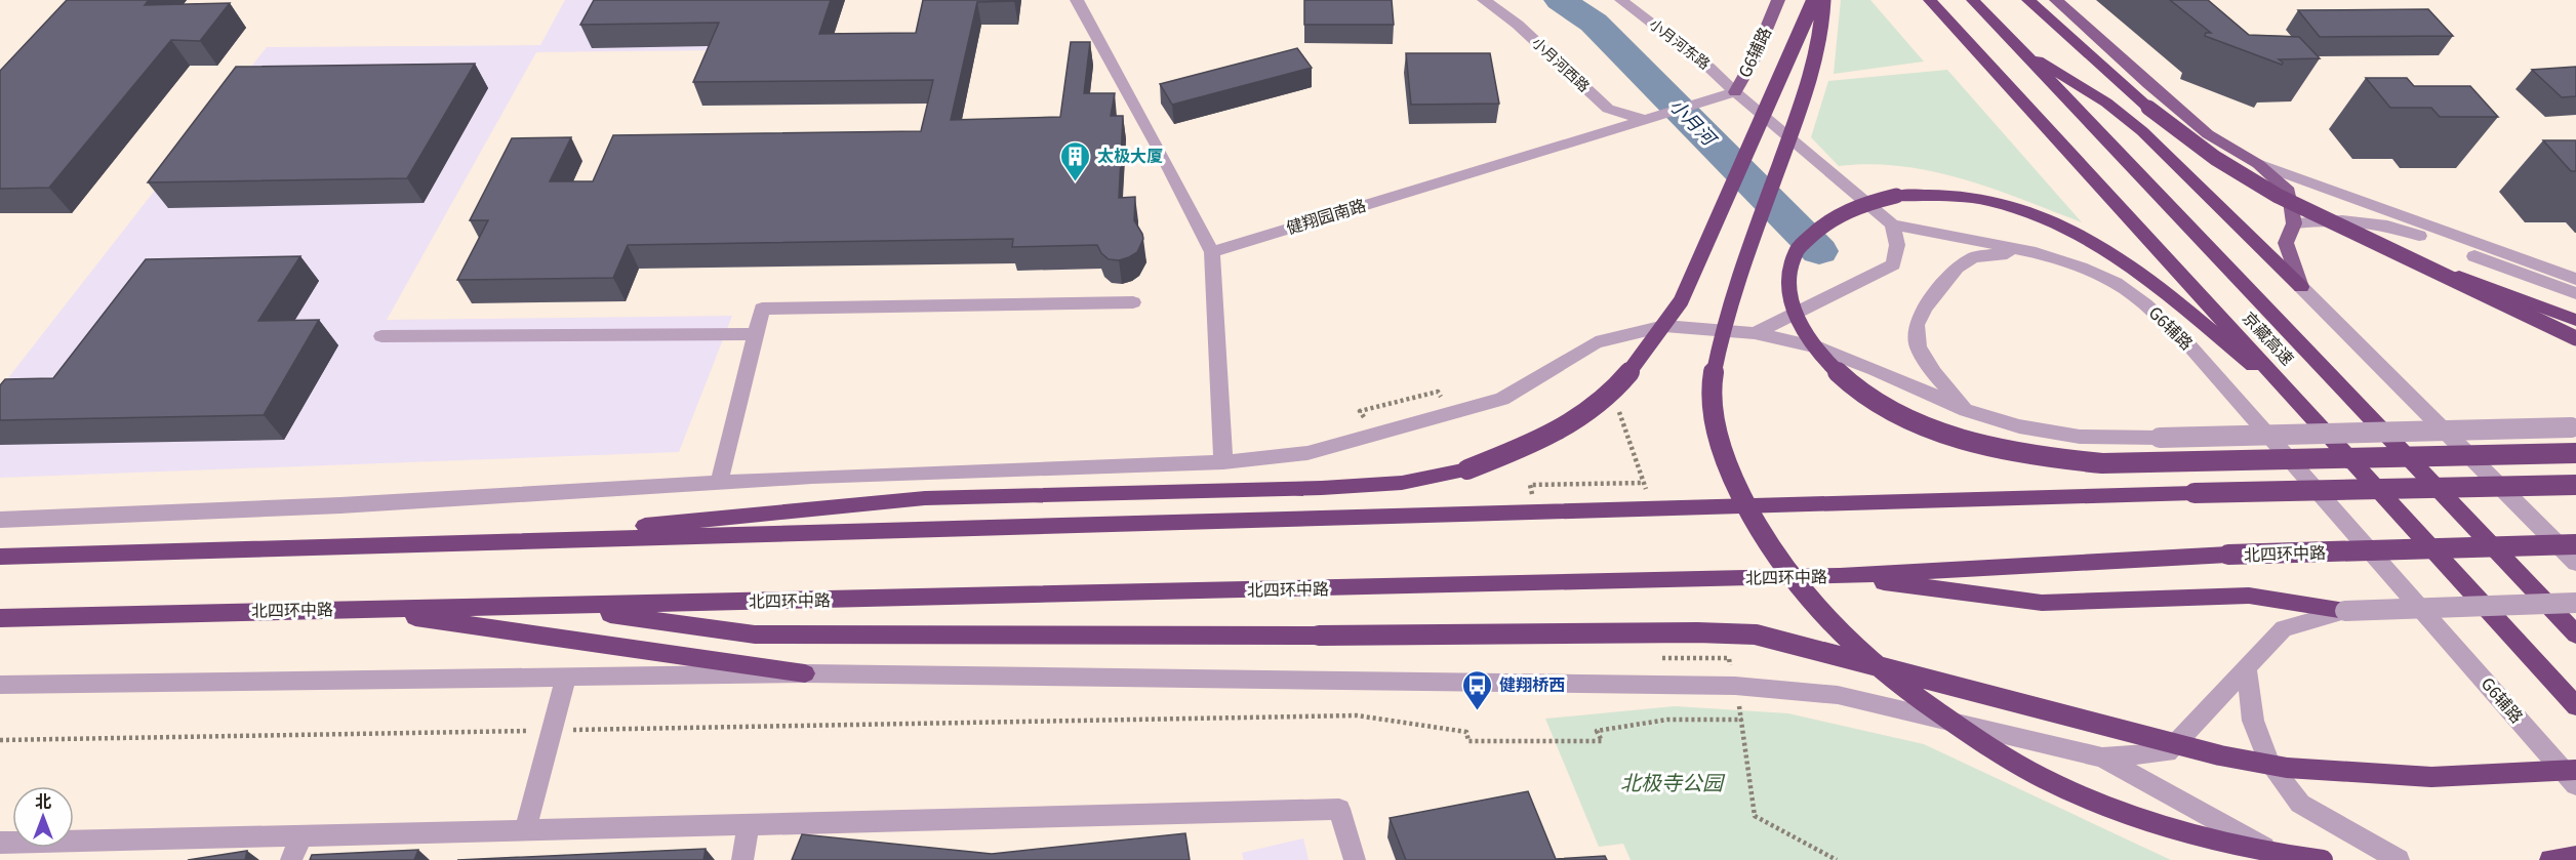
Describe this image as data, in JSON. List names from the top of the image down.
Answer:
{
  "streets": {
    "highway": ["京藏高速", "北四环中路"],
    "main road": ["G6辅路"],
    "street": ["小月河东路", "小月河西路", "健翔园南路"]
  },
  "crossings": [
    ["小月河东路", "G6辅路"],
    ["小月河东路", "健翔园南路"],
    ["G6辅路", "健翔园南路"],
    ["小月河西路", "健翔园南路"]
  ],
  "water": ["小月河"],
  "parks": ["北极寺公园"],
  "places": {
    "building": ["太极大厦"],
    "bus stop": ["健翔桥西"]
  },
  "north": "top"
}
